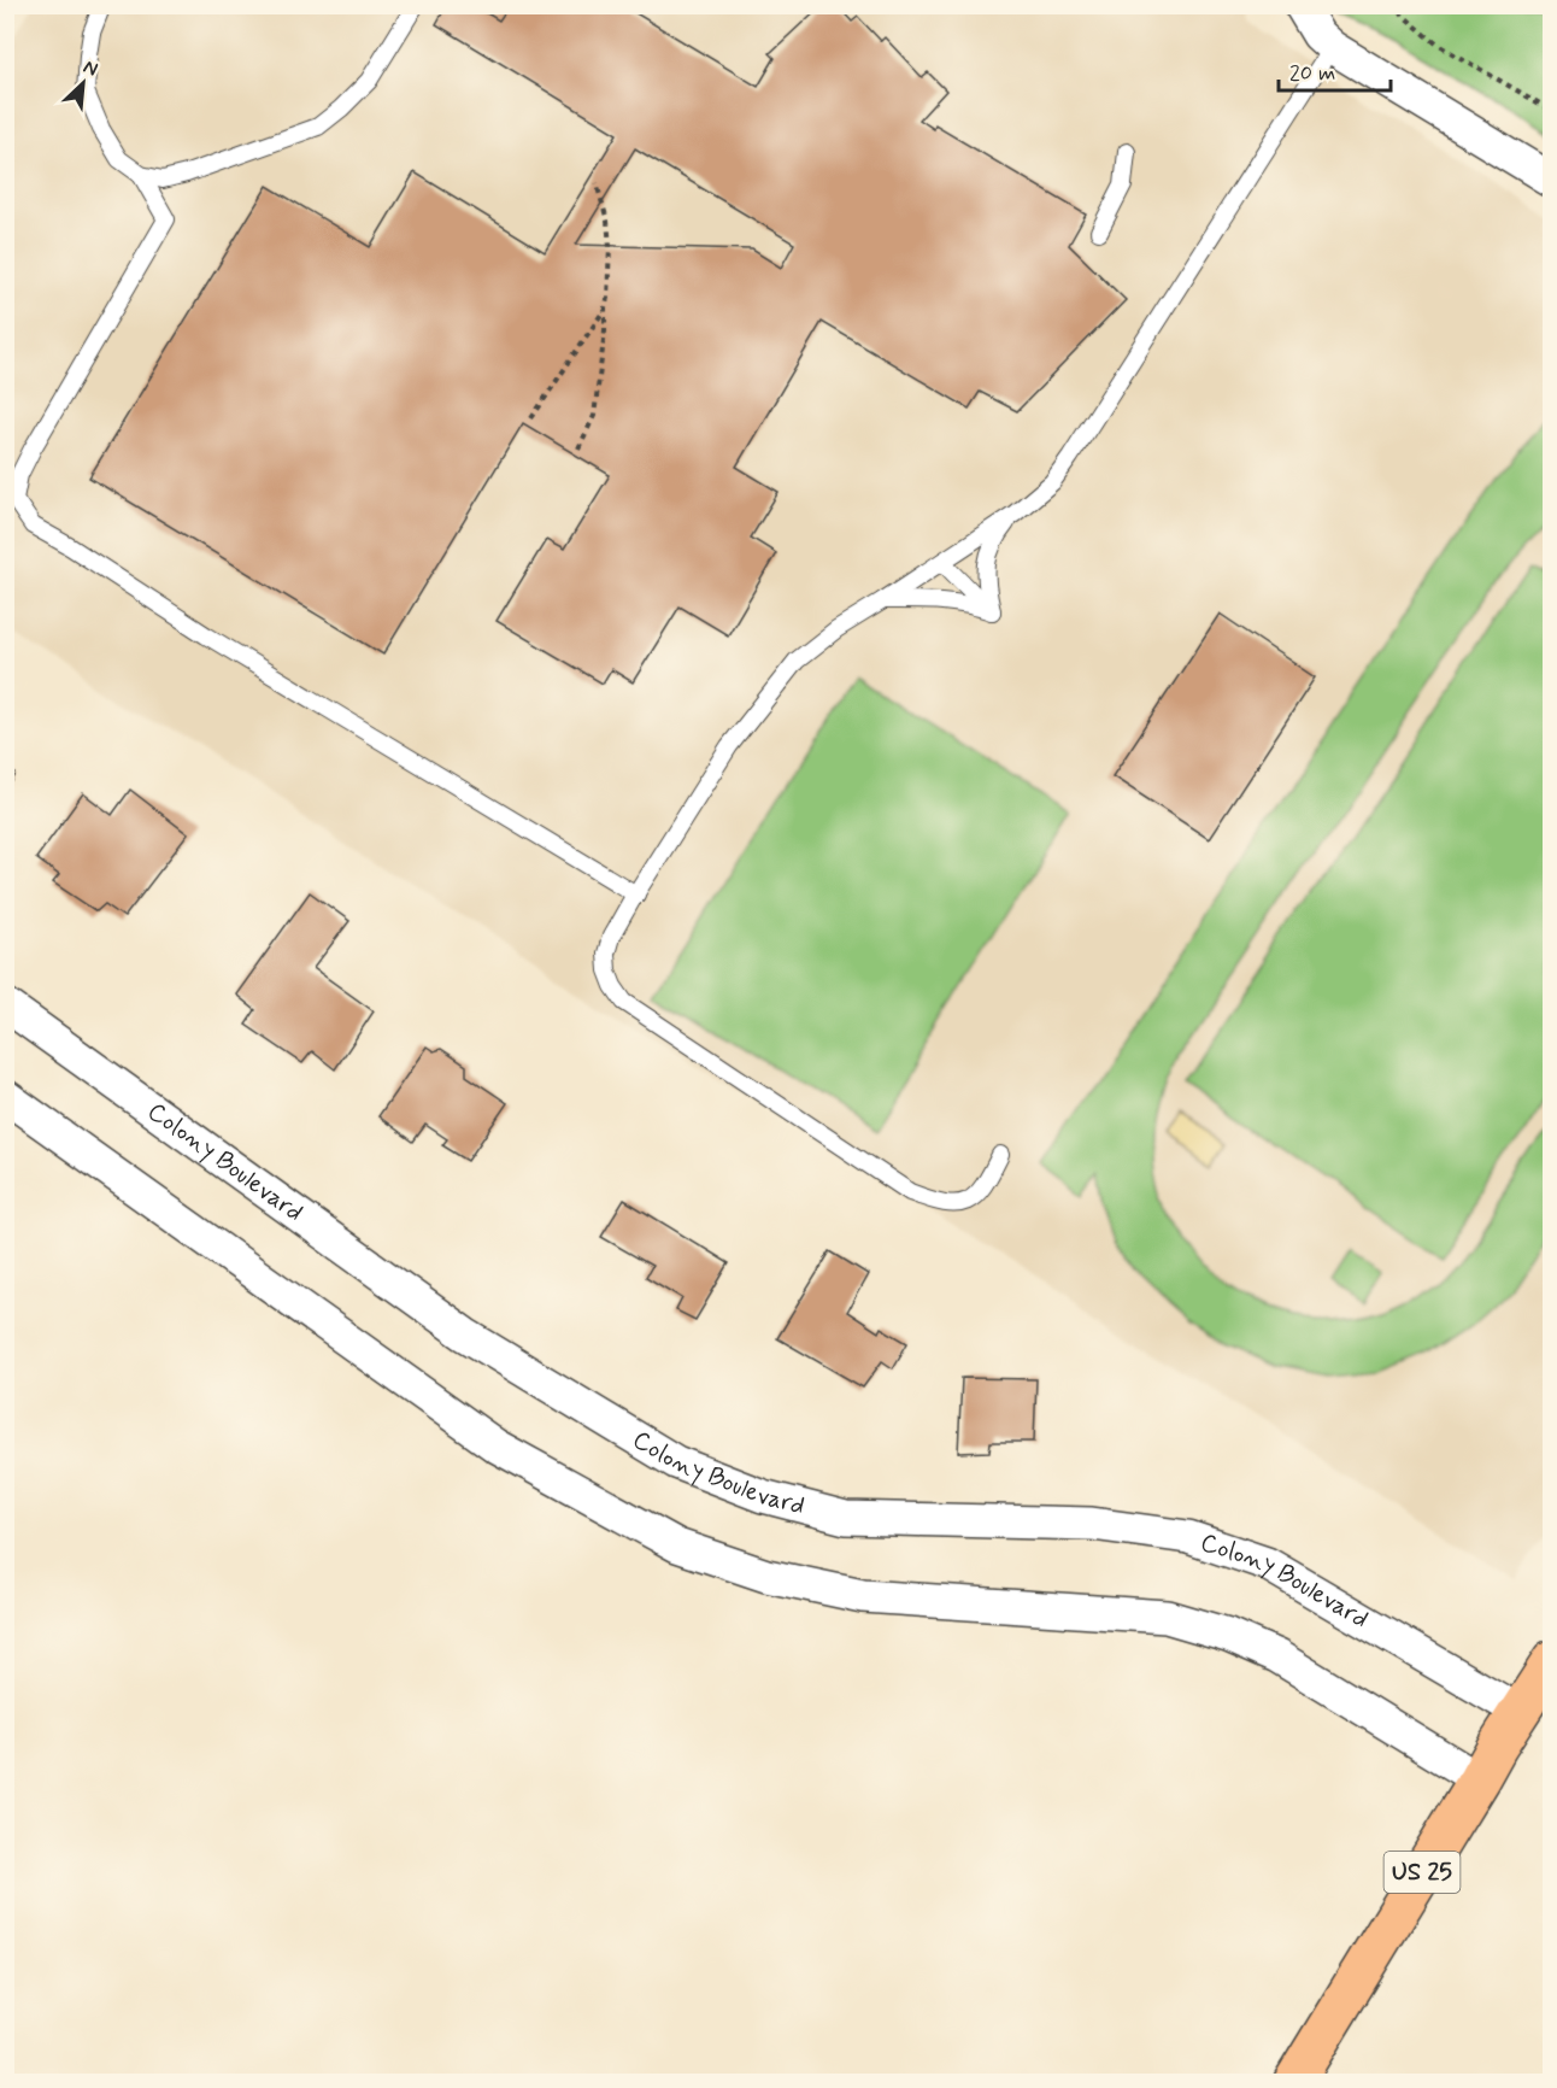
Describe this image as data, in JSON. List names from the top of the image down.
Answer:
{
  "streets": {
    "main road": ["US 25"],
    "street": ["Colony Boulevard"]
  },
  "crossings": [
    ["Colony Boulevard", "US 25"]
  ],
  "scale_bar": "20 m",
  "north": "top right"
}
